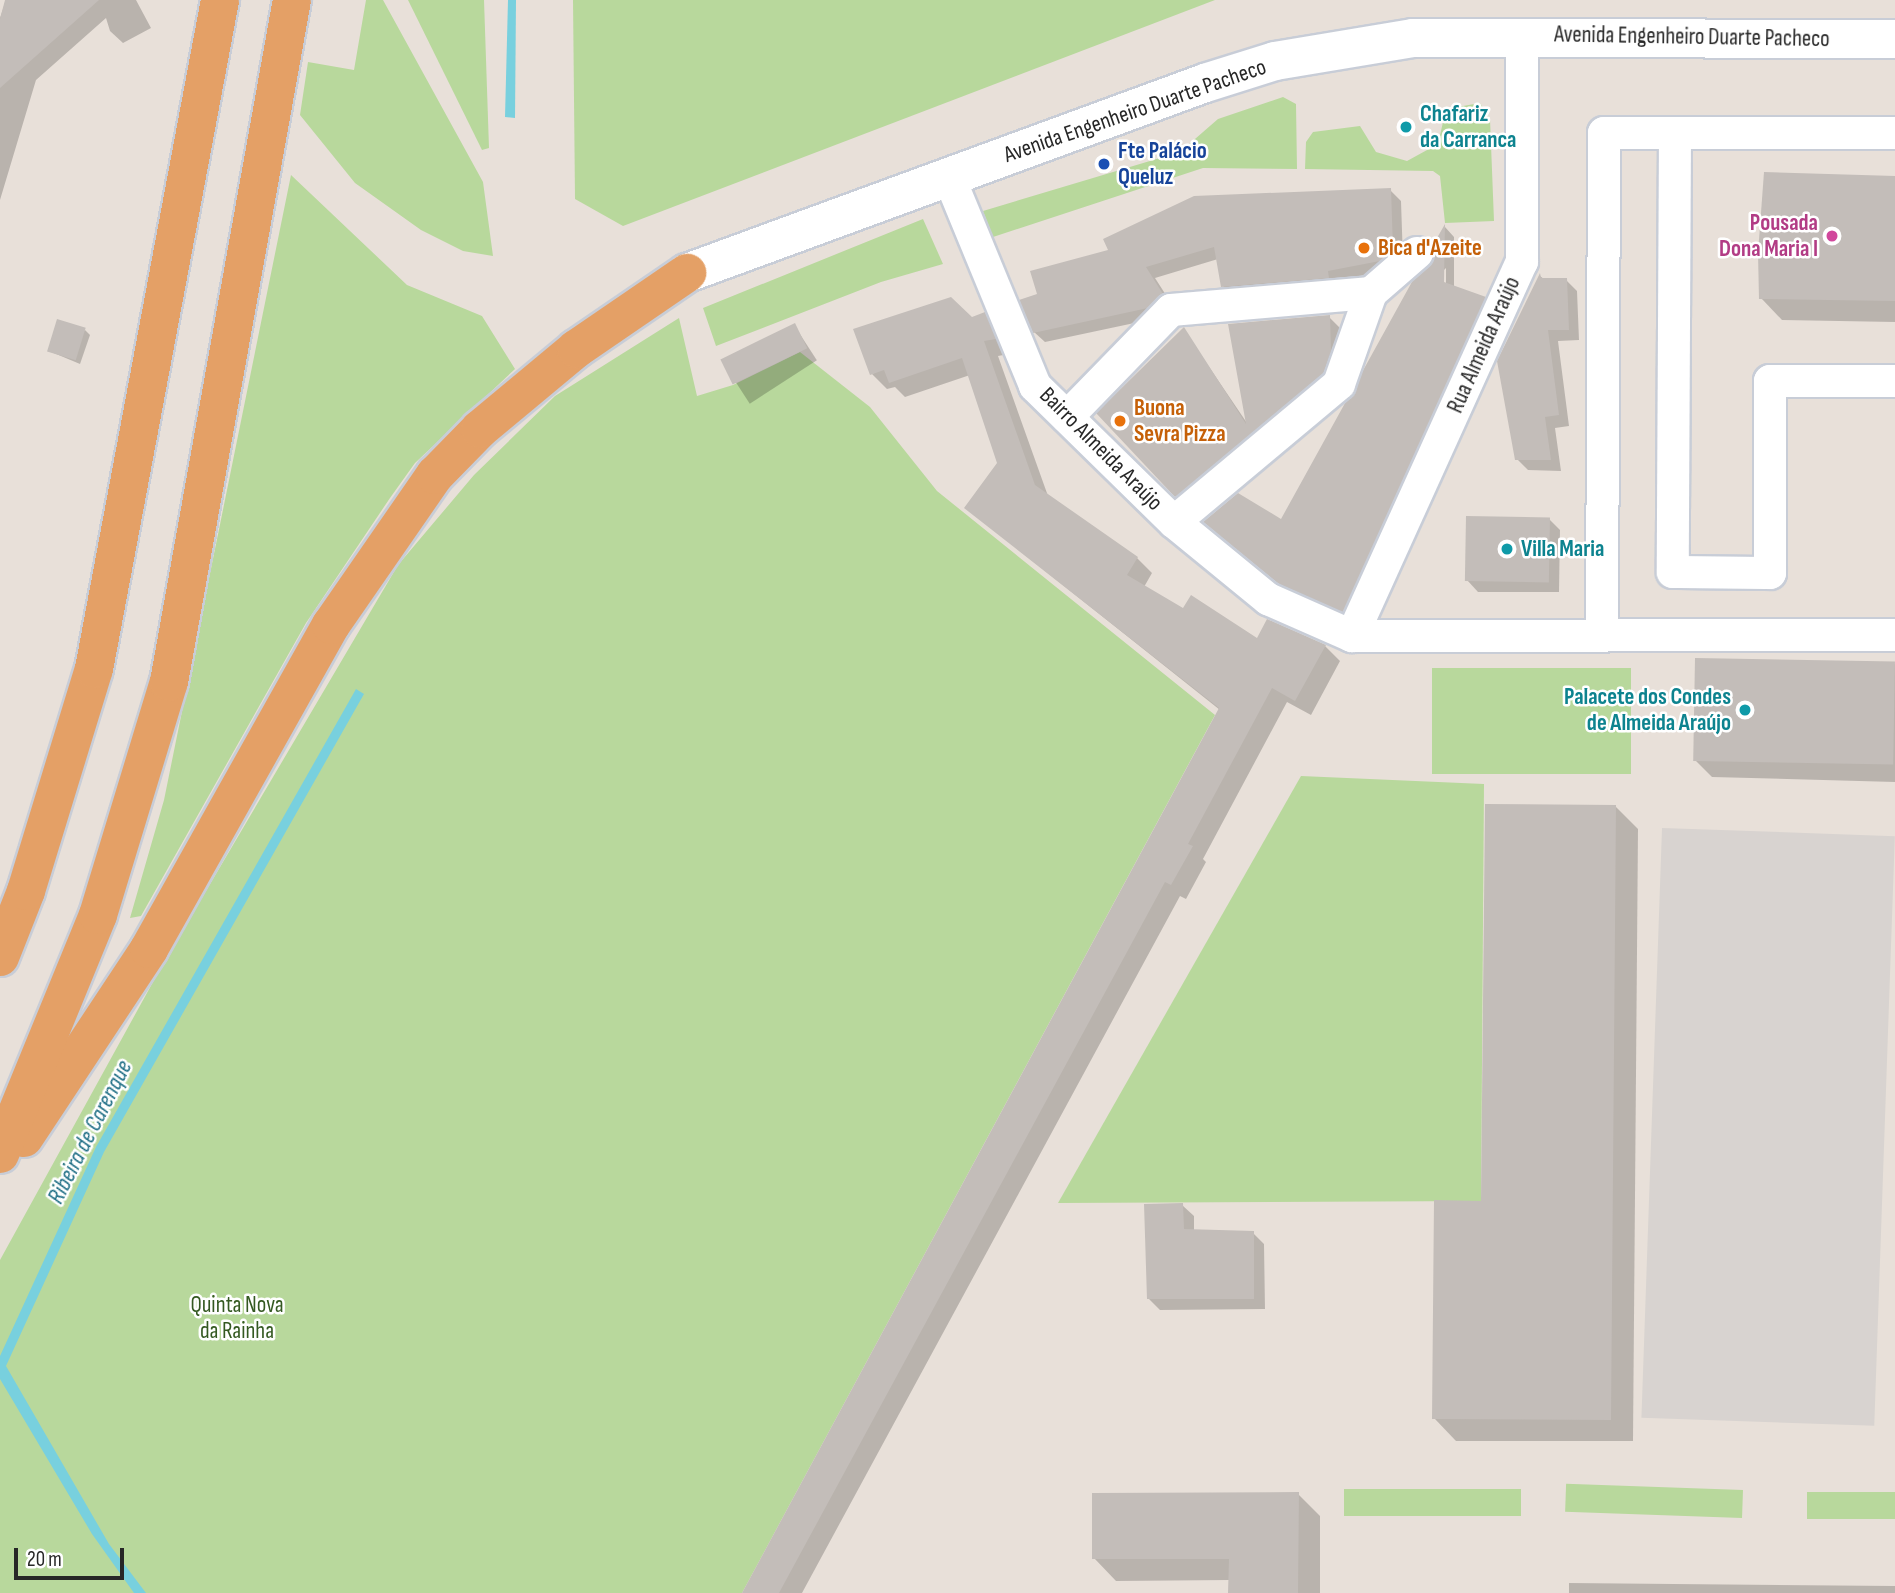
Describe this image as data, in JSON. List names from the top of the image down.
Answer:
{
  "streets": {
    "street": ["Avenida Engenheiro Duarte Pacheco", "Rua Almeida Araújo", "Bairro Almeida Araújo"]
  },
  "crossings": [
    ["Avenida Engenheiro Duarte Pacheco", "Rua Almeida Araújo"],
    ["Avenida Engenheiro Duarte Pacheco", "Bairro Almeida Araújo"],
    ["Rua Almeida Araújo", "Bairro Almeida Araújo"]
  ],
  "water": ["Ribeira de Carenque"],
  "parks": ["Quinta Nova da Rainha"],
  "places": [
    "Chafariz da Carranca",
    "Fte Palácio Queluz",
    "Pousada Dona Maria I",
    "Bica d'Azeite",
    "Buona Sevra Pizza",
    "Villa Maria",
    "Palacete dos Condes de Almeida Araújo"
  ],
  "scale_bar": "20 m"
}
